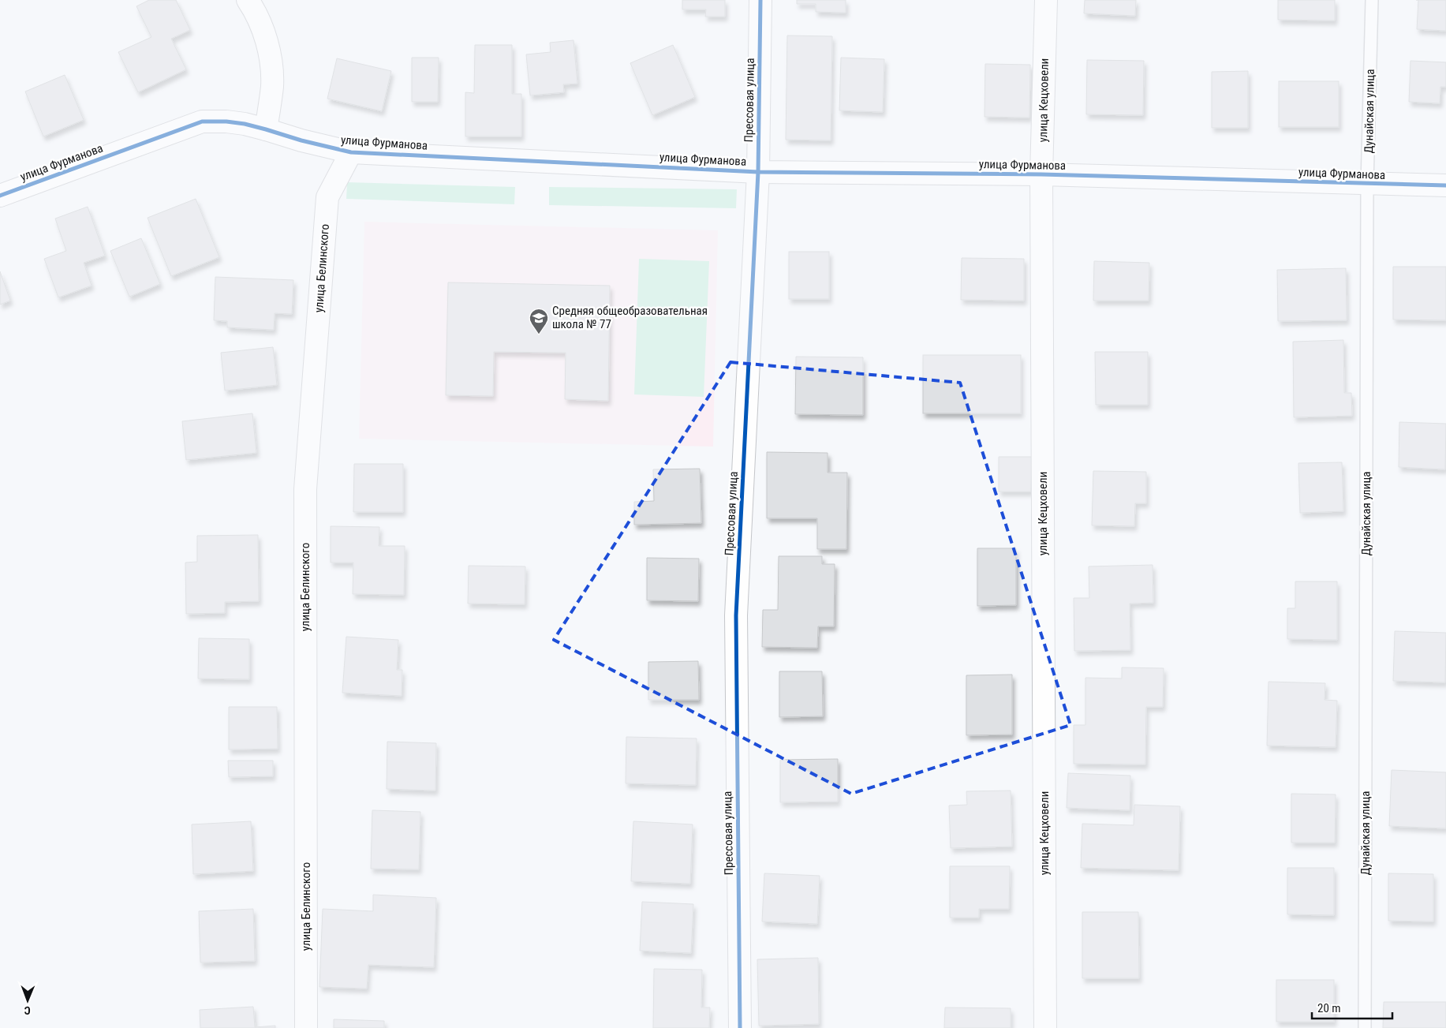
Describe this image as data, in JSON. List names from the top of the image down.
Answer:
{
  "streets": {
    "street": [
      "Прессовая улица",
      "улица Кецховели",
      "улица Фурманова",
      "улица Белинского"
    ],
    "lane": ["Дунайская улица"]
  },
  "crossings": [
    ["Прессовая улица", "улица Фурманова"],
    ["улица Кецховели", "улица Фурманова"],
    ["Дунайская улица", "улица Фурманова"],
    ["улица Фурманова", "улица Белинского"]
  ],
  "places": {
    "school or university": ["Средняя общеобразовательная школа № 77"]
  },
  "scale_bar": "20 m",
  "north": "bottom"
}
